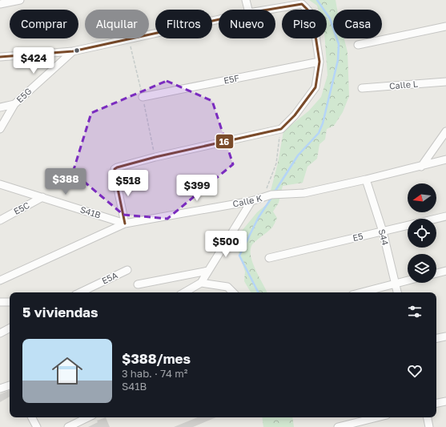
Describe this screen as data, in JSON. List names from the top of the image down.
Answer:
{
  "streets": {
    "street": [
      "E5F",
      "Calle L",
      "E5G",
      "Calle K",
      "E5C",
      "S41B",
      "E5",
      "S44",
      "E5A"
    ]
  },
  "crossings": [
    ["Calle K", "S41B"],
    ["Calle K", "S44"],
    ["E5C", "S41B"],
    ["E5", "S44"]
  ],
  "lines": ["transit line 16"],
  "north": "left",
  "page": {
    "chip": [
      "Comprar",
      "Alquilar",
      "Filtros",
      "Nuevo",
      "Piso",
      "Casa"
    ],
    "price": [
      "$424",
      "$388",
      "$518",
      "$399",
      "$500"
    ],
    "heading": "5 viviendas",
    "list": [
      {
        "name": "$388/mes",
        "note": "3 hab. · 74 m² · S41B"
      }
    ]
  }
}
